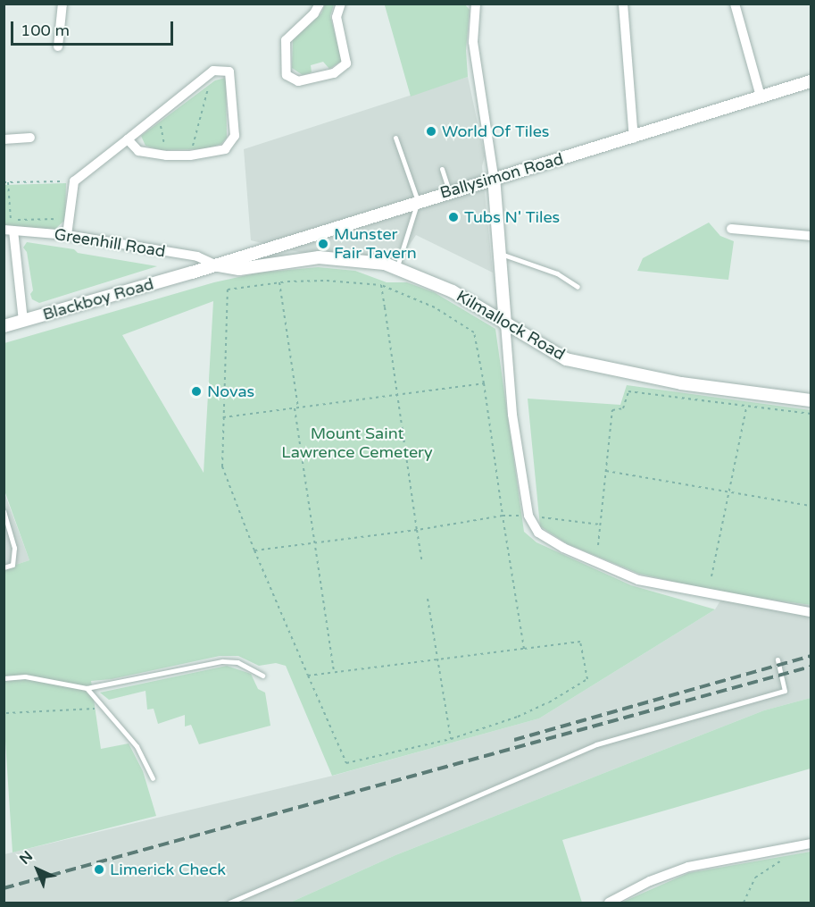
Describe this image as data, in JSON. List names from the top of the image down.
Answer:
{
  "streets": {
    "main road": ["Ballysimon Road", "Blackboy Road", "Kilmallock Road"],
    "street": ["Greenhill Road"]
  },
  "crossings": [
    ["Ballysimon Road", "Greenhill Road"],
    ["Ballysimon Road", "Blackboy Road"],
    ["Ballysimon Road", "Kilmallock Road"],
    ["Greenhill Road", "Kilmallock Road"]
  ],
  "parks": ["Mount Saint Lawrence Cemetery"],
  "places": [
    "World Of Tiles",
    "Tubs N' Tiles",
    "Munster Fair Tavern",
    "Novas",
    "Limerick Check"
  ],
  "scale_bar": "100 m",
  "north": "top left"
}
